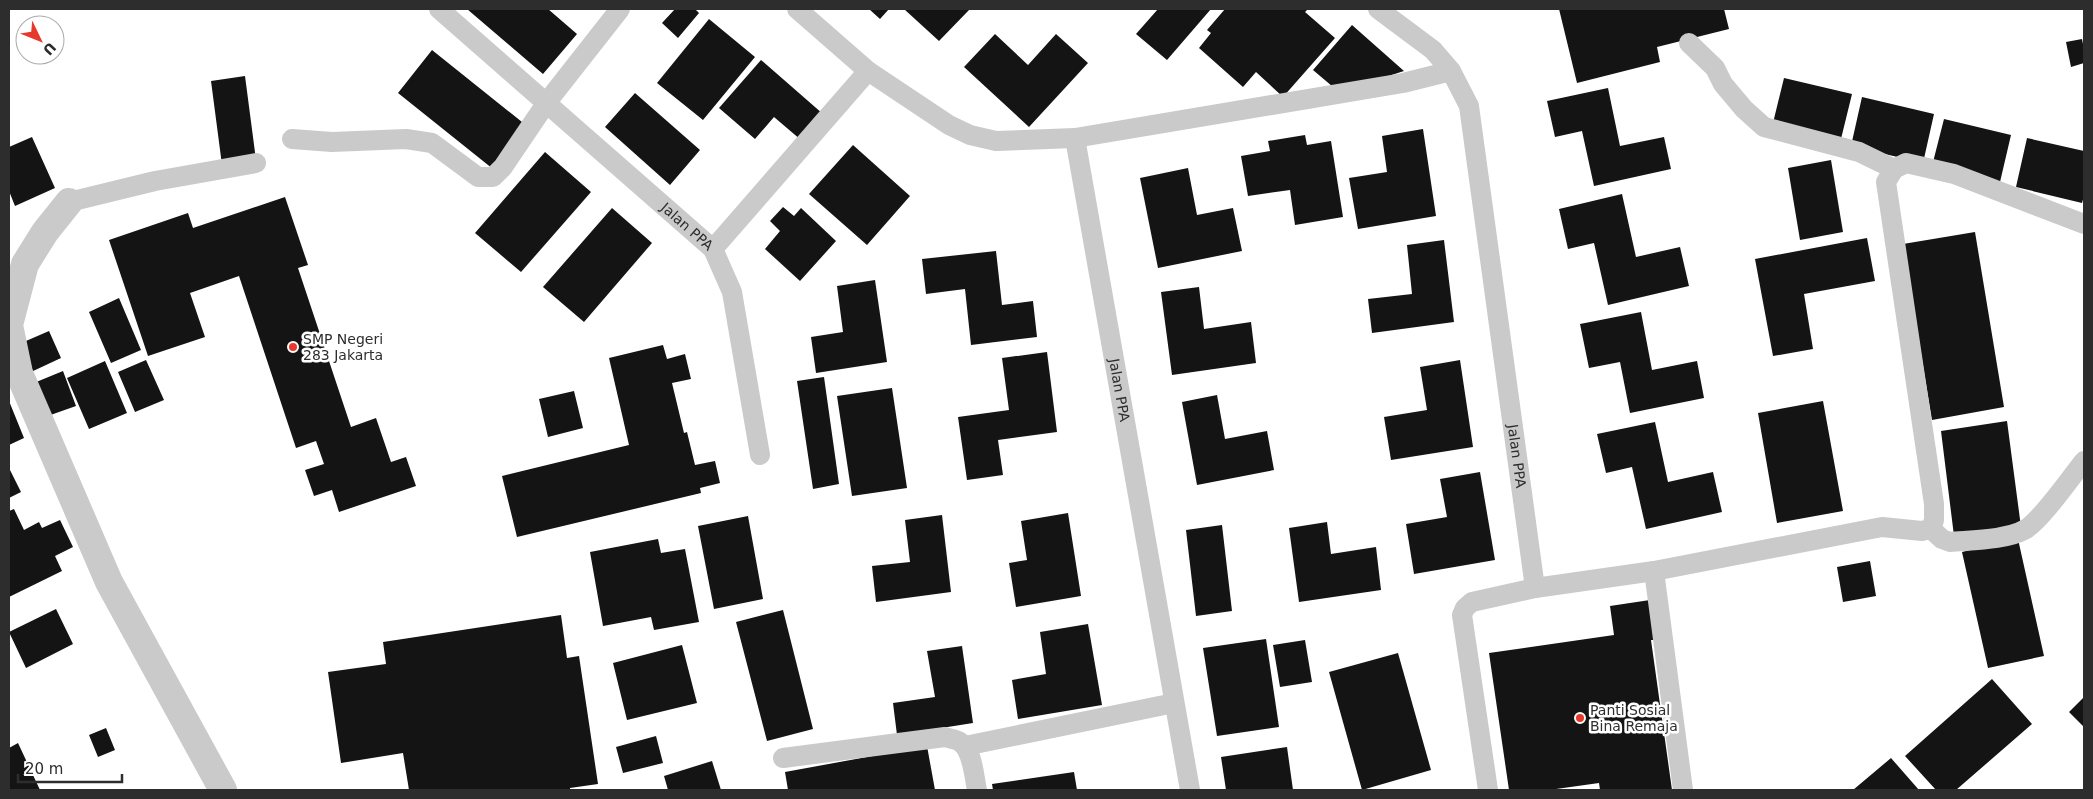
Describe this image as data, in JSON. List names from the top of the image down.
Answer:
{
  "streets": {
    "lane": ["Jalan PPA"]
  },
  "places": ["SMP Negeri 283 Jakarta", "Panti Sosial Bina Remaja"],
  "scale_bar": "20 m",
  "north": "bottom right"
}
